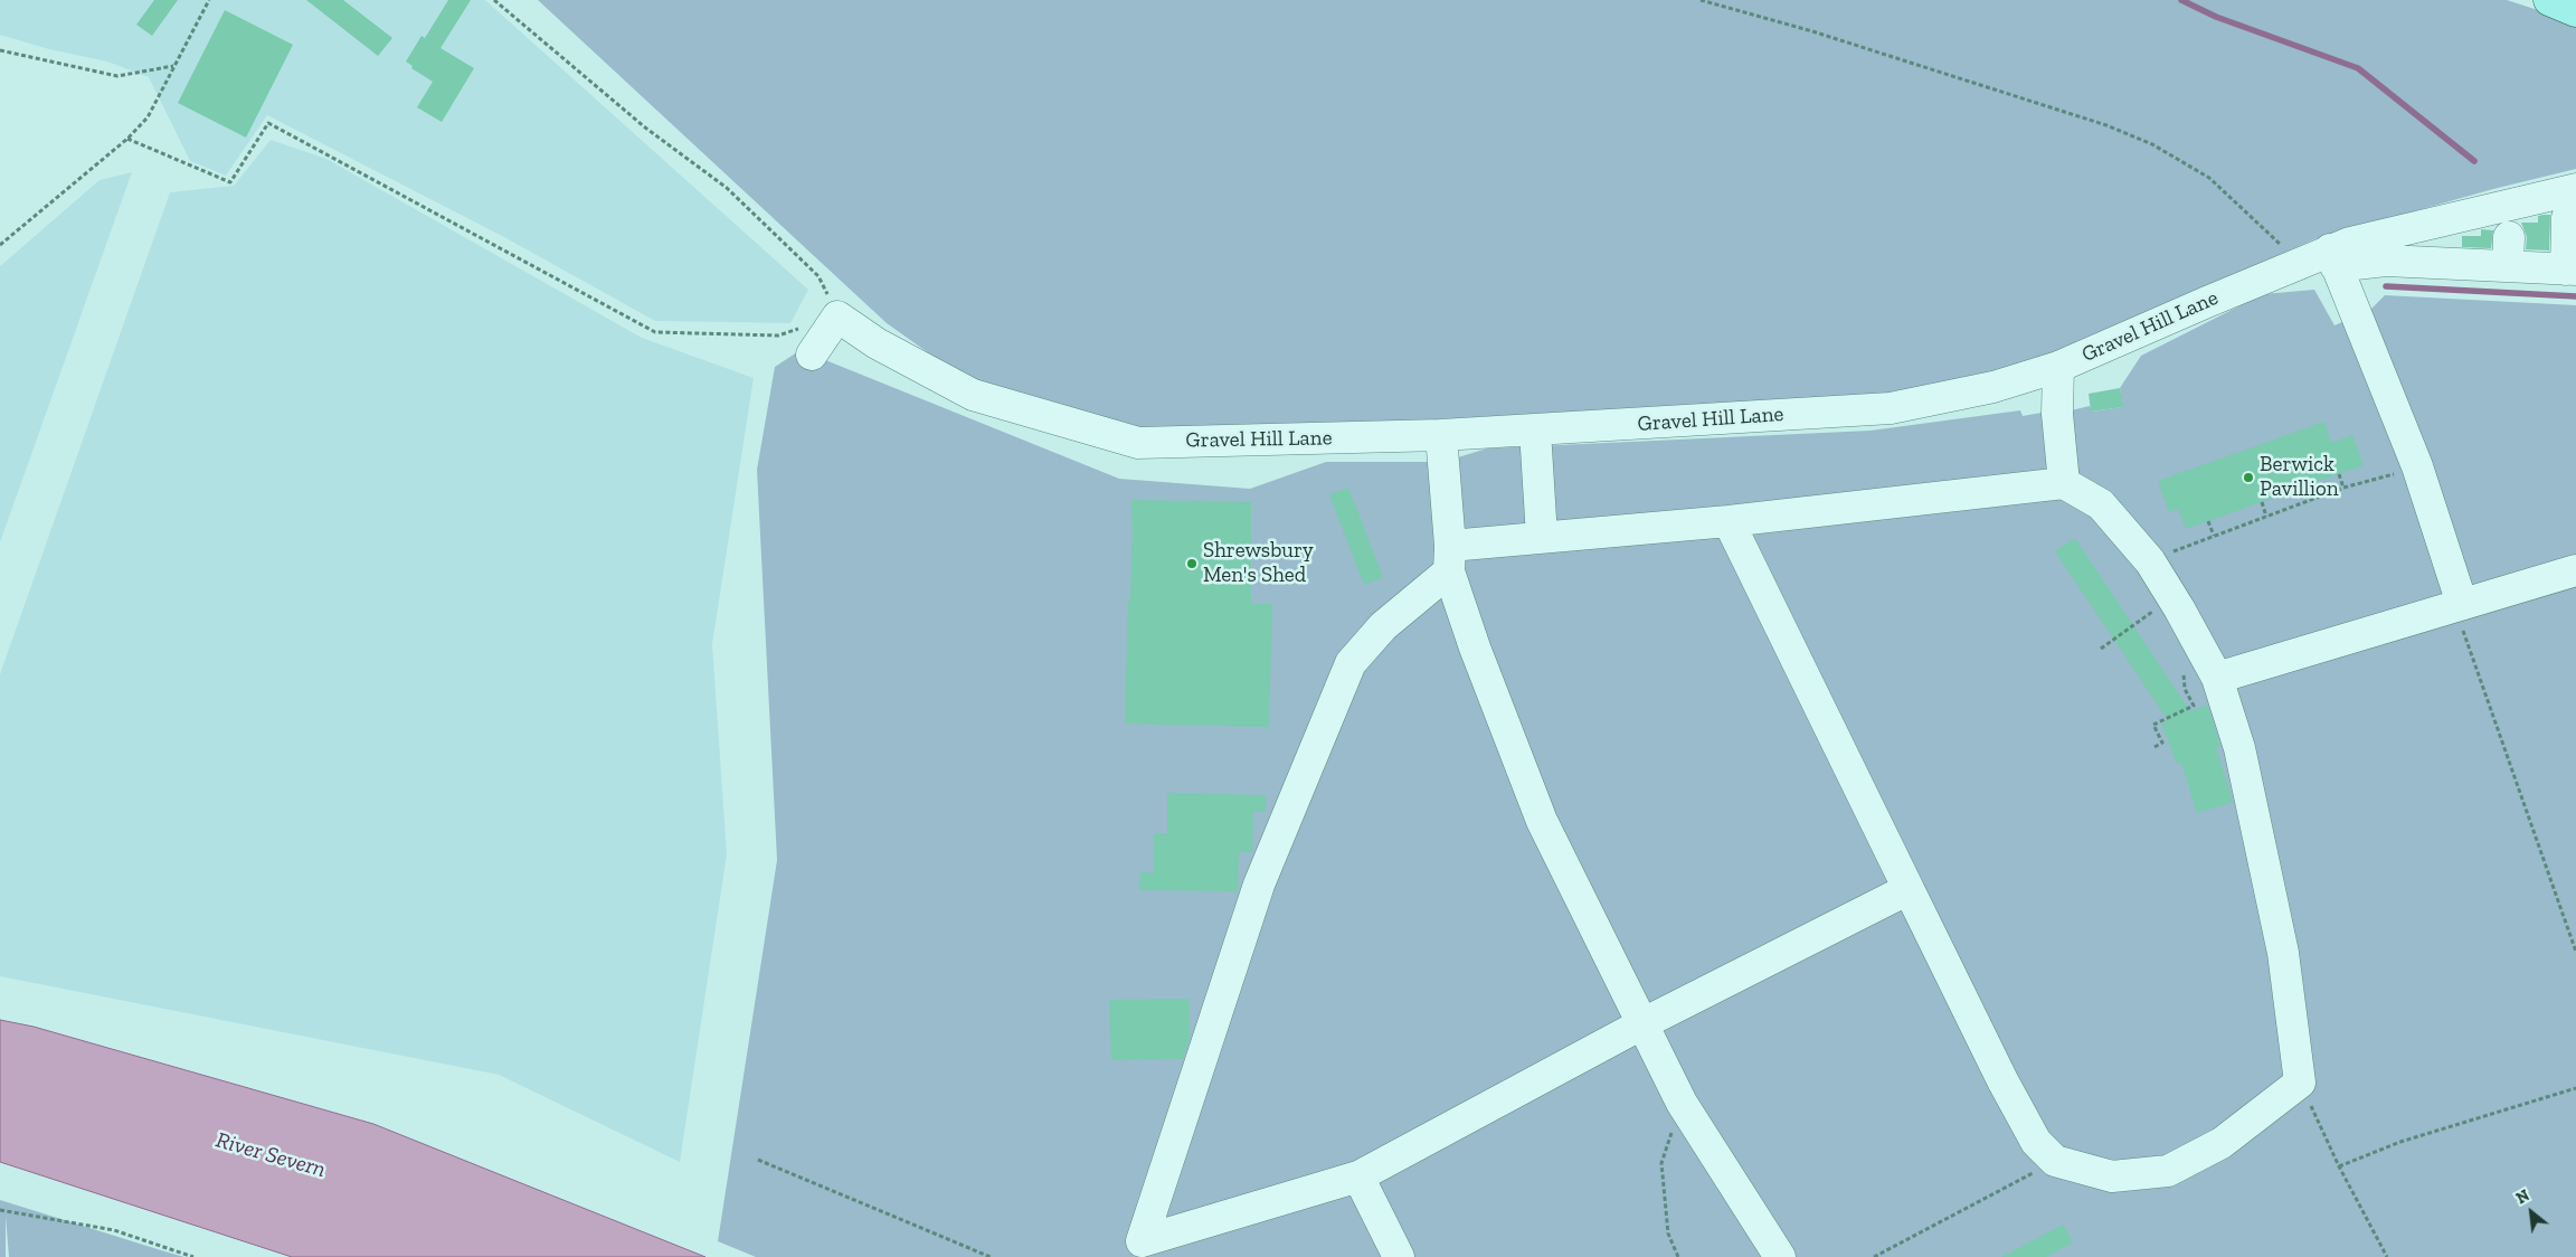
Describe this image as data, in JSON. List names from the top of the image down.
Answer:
{
  "streets": {
    "street": ["Gravel Hill Lane"]
  },
  "water": ["River Severn"],
  "places": ["Berwick Pavillion", "Shrewsbury Men's Shed"],
  "north": "top left"
}
